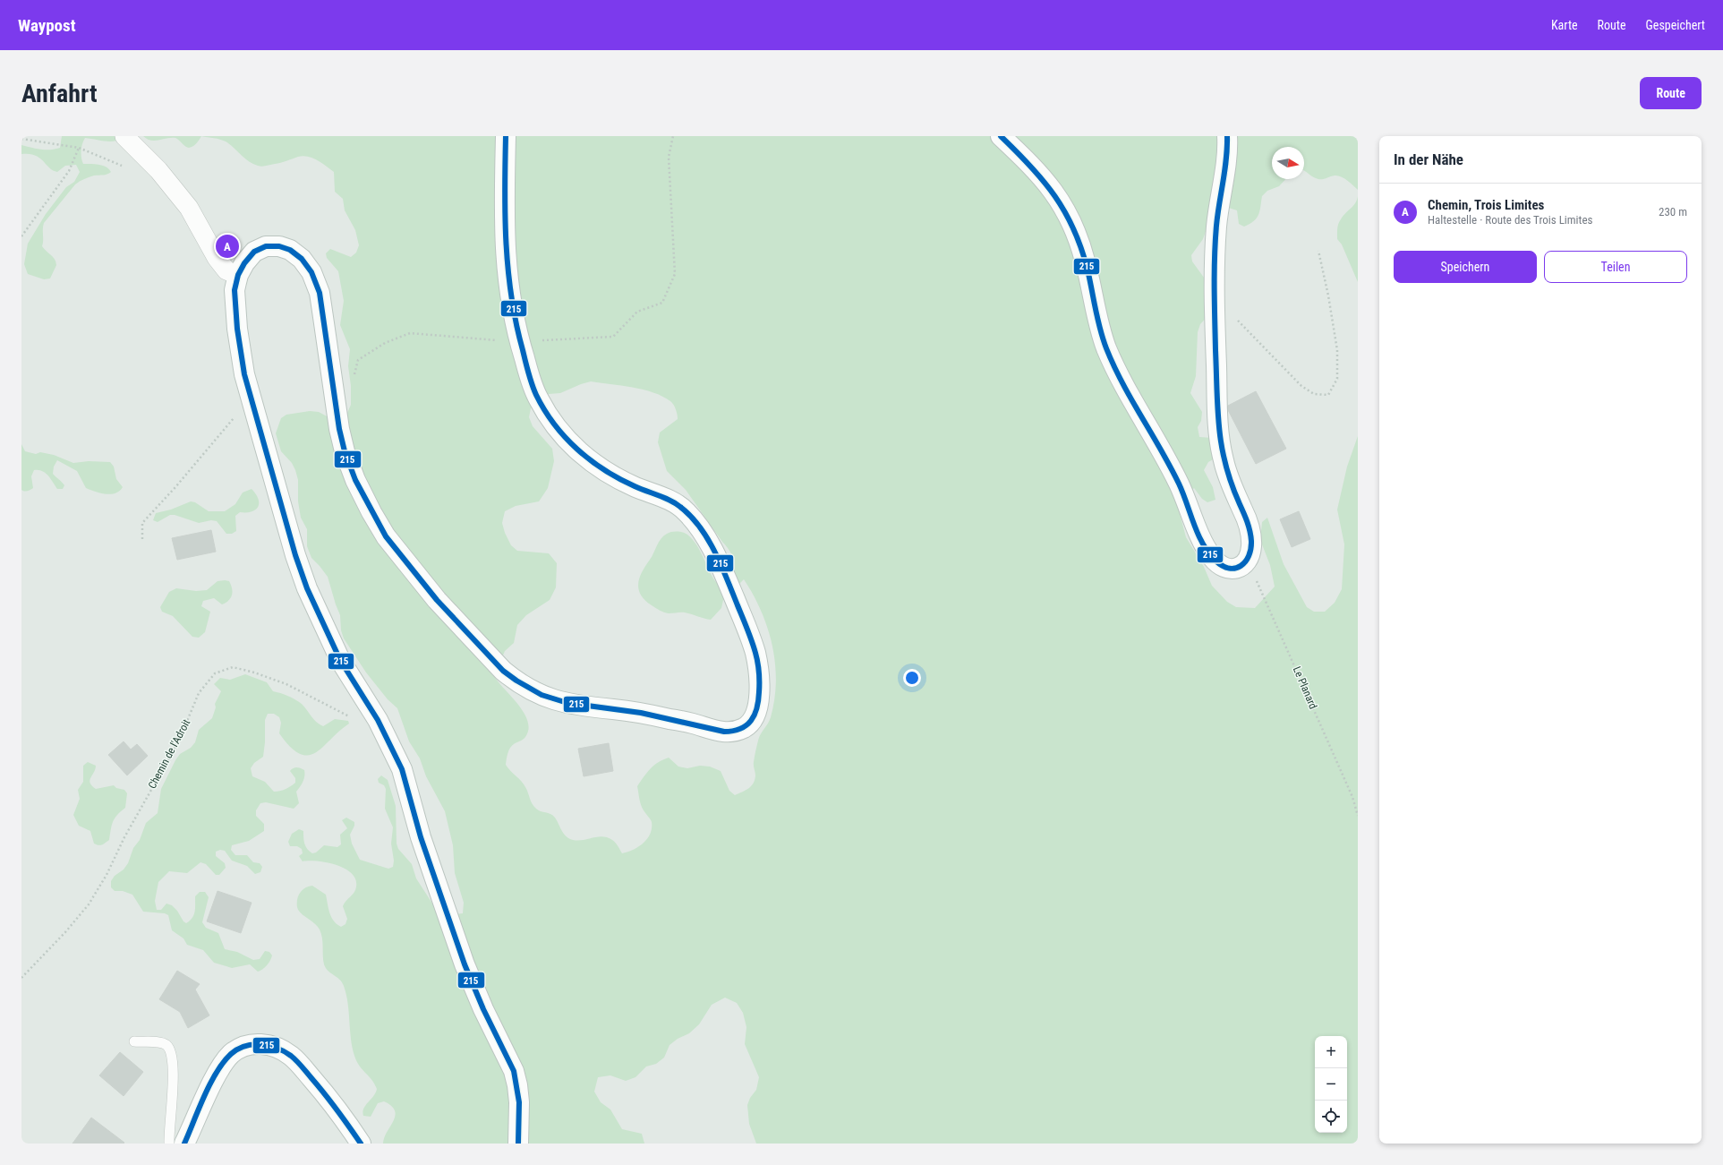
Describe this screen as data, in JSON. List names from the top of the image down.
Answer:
{
  "streets": {
    "path": ["Le Planard", "Chemin de l'Adroit"]
  },
  "lines": ["transit line 215"],
  "north": "right",
  "page": {
    "header": "Waypost",
    "nav": ["Karte", "Route", "Gespeichert"],
    "buttons": [
      "Route",
      ["Speichern", "Teilen"]
    ],
    "title": "Anfahrt",
    "heading": "In der Nähe",
    "list": [
      {
        "mark": "A",
        "name": "Chemin, Trois Limites",
        "note": "Haltestelle · Route des Trois Limites",
        "value": "230 m"
      }
    ],
    "pins": "A",
    "map_buttons": ["+", "−"]
  }
}
